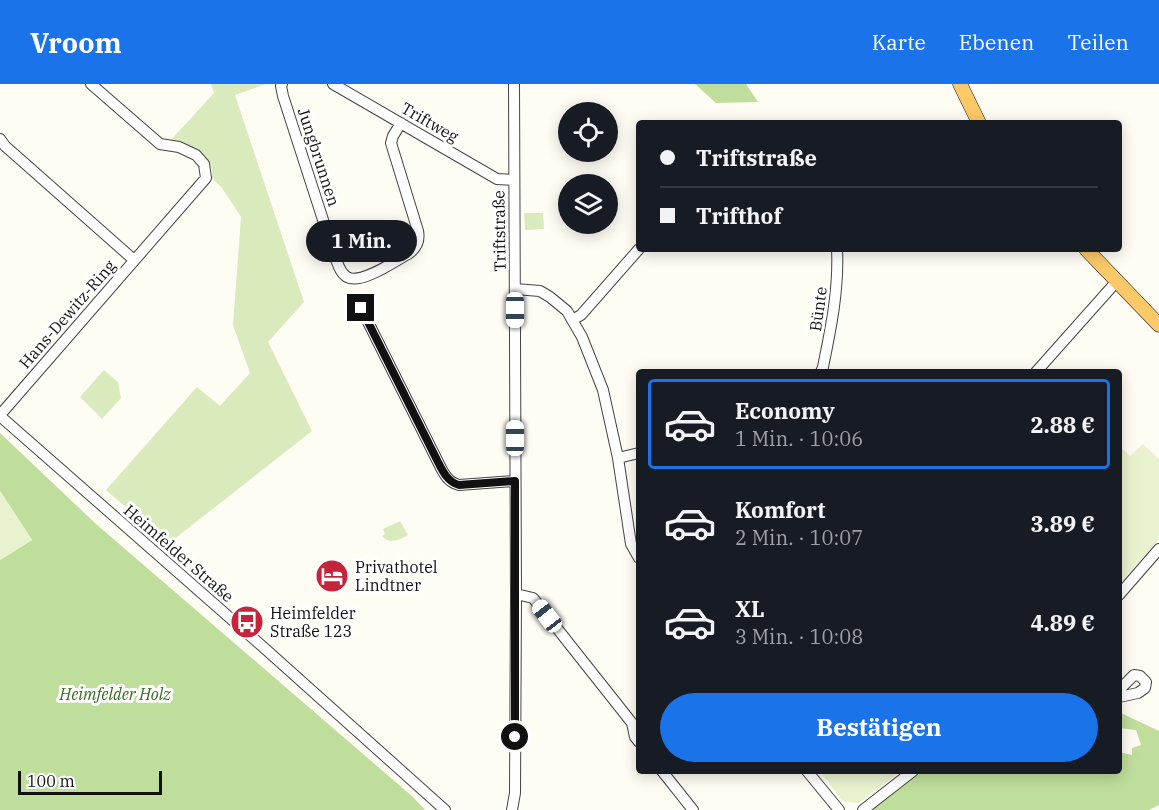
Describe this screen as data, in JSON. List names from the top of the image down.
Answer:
{
  "streets": {
    "street": [
      "Triftweg",
      "Jungbrunnen",
      "Triftstraße",
      "Bünte",
      "Hans-Dewitz-Ring",
      "Heimfelder Straße"
    ]
  },
  "crossings": [
    ["Triftweg", "Jungbrunnen"],
    ["Triftweg", "Triftstraße"],
    ["Hans-Dewitz-Ring", "Heimfelder Straße"]
  ],
  "parks": ["Heimfelder Holz"],
  "places": {
    "hotel": ["Privathotel Lindtner"],
    "bus stop": ["Heimfelder Straße 123"]
  },
  "scale_bar": "100 m",
  "page": {
    "header": "Vroom",
    "nav": ["Karte", "Ebenen", "Teilen"],
    "banner": ["Triftstraße", "Trifthof"],
    "bubble": "1 Min.",
    "list": [
      {
        "name": "Economy",
        "note": "1 Min. · 10:06",
        "value": "2.88 €"
      },
      {
        "name": "Komfort",
        "note": "2 Min. · 10:07",
        "value": "3.89 €"
      },
      {
        "name": "XL",
        "note": "3 Min. · 10:08",
        "value": "4.89 €"
      }
    ],
    "buttons": "Bestätigen",
    "scale": "100 m"
  }
}
